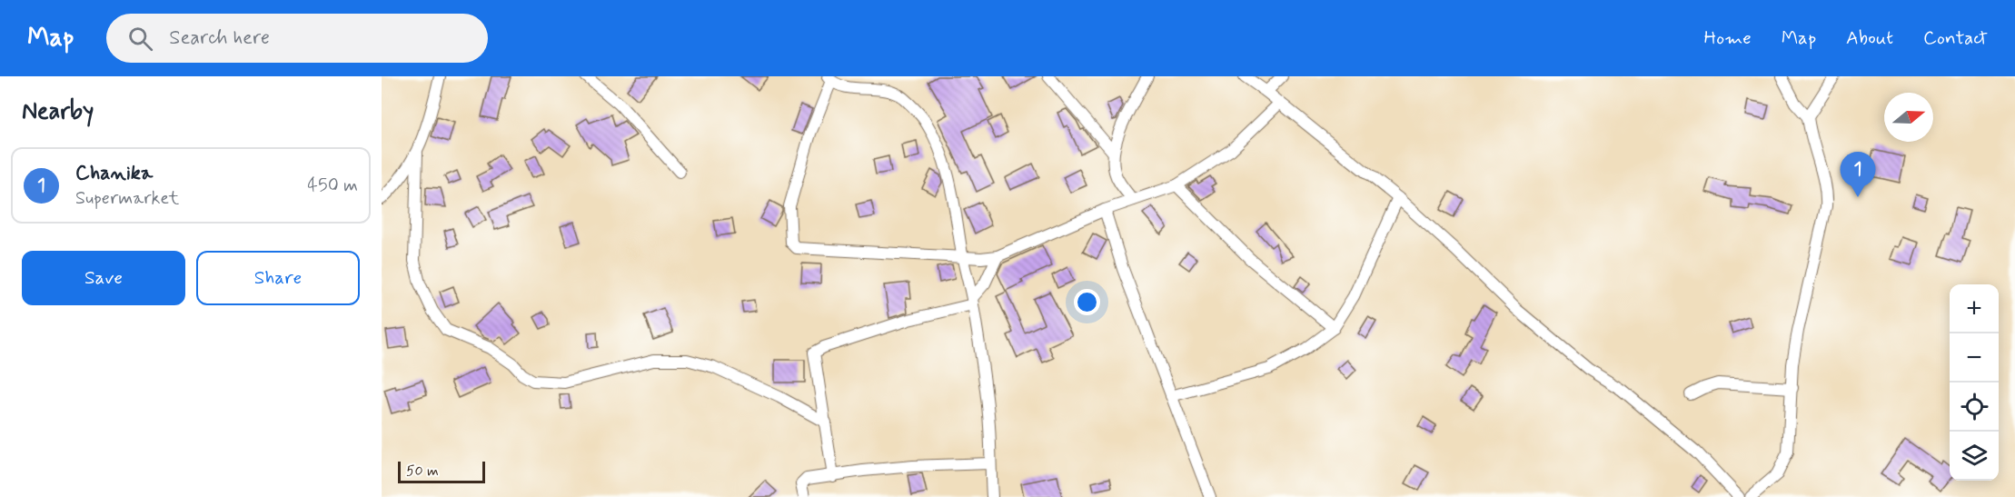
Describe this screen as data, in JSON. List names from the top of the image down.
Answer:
{
  "scale_bar": "50 m",
  "north": "right",
  "page": {
    "header": "Map",
    "search": "Search here",
    "nav": [
      "Home",
      "Map",
      "About",
      "Contact"
    ],
    "heading": "Nearby",
    "list": [
      {
        "mark": "1",
        "name": "Chanika",
        "note": "Supermarket",
        "value": "450 m"
      }
    ],
    "pins": "1",
    "buttons": ["Save", "Share"],
    "map_buttons": ["+", "−"],
    "scale": "50 m"
  }
}
